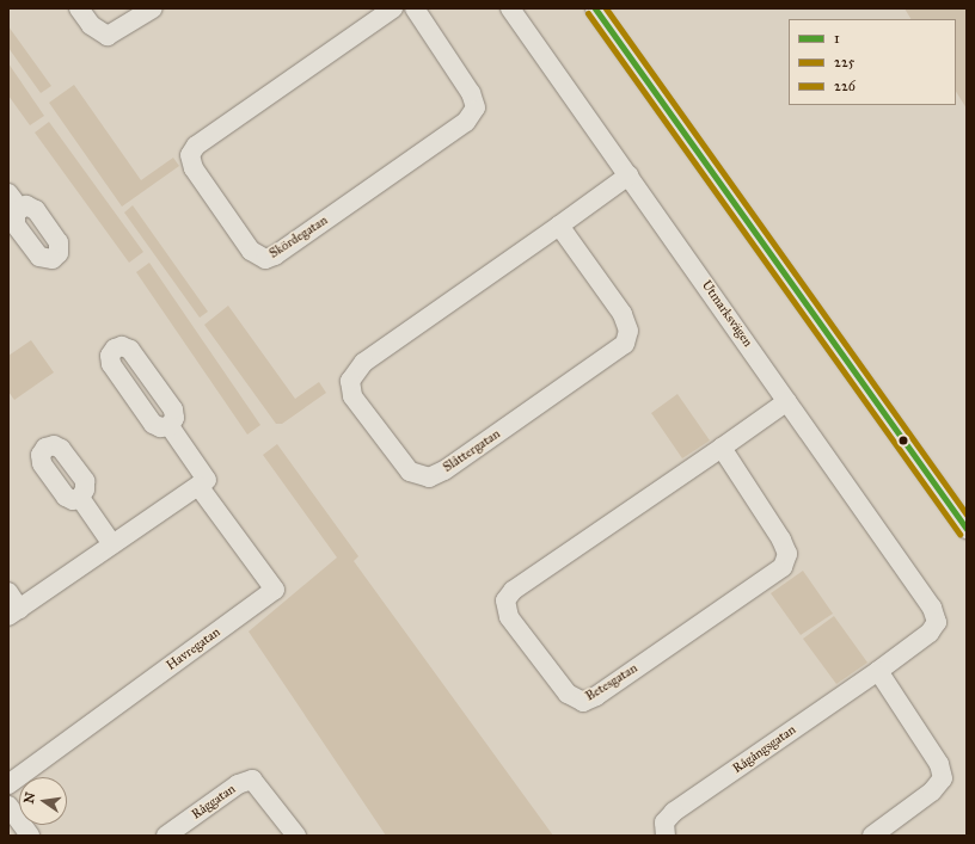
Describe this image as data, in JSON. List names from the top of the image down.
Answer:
{
  "streets": {
    "street": [
      "Skördegatan",
      "Utmarksvägen",
      "Slåttergatan",
      "Havregatan",
      "Betesgatan",
      "Rågångsgatan",
      "Råggatan"
    ]
  },
  "crossings": [
    ["Utmarksvägen", "Slåttergatan"],
    ["Utmarksvägen", "Betesgatan"],
    ["Utmarksvägen", "Rågångsgatan"]
  ],
  "lines": ["transit line 1", "transit line 226", "transit line 225"],
  "legend": ["1", "225", "226"],
  "north": "left"
}
